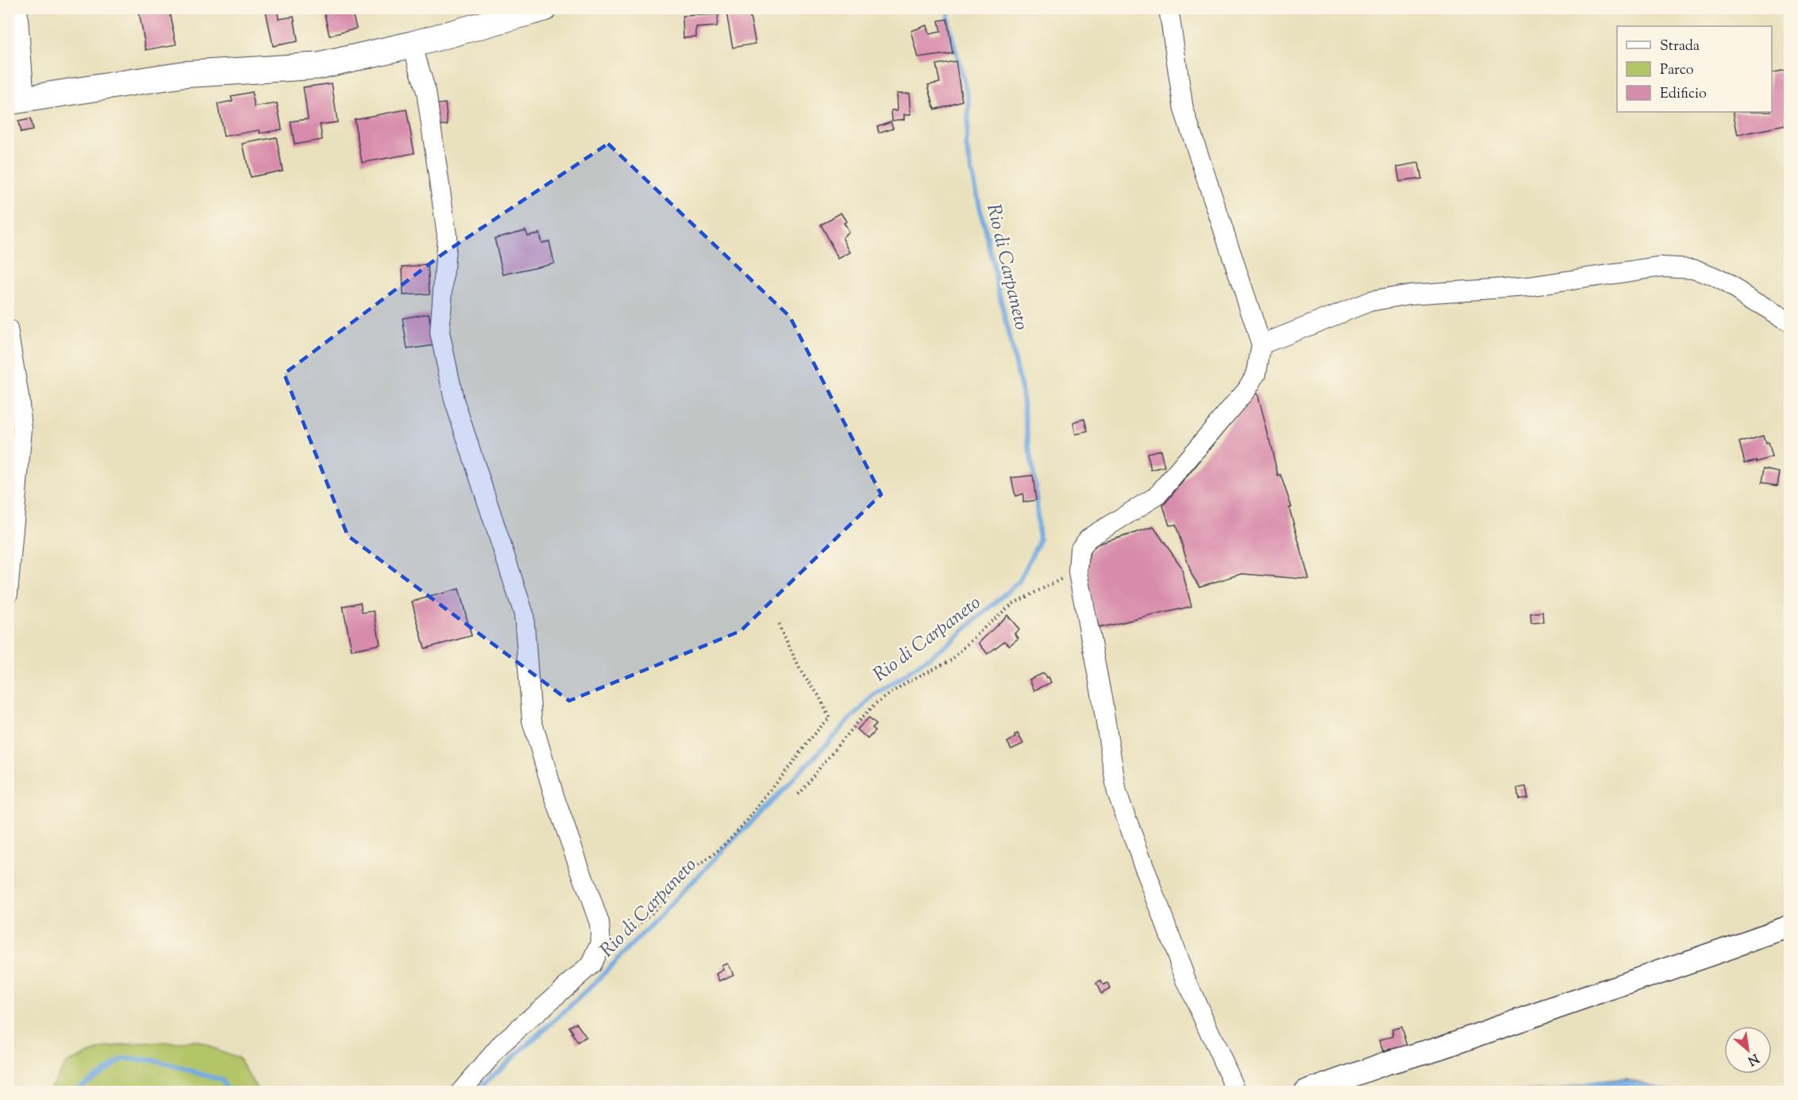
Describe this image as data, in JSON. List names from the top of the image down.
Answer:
{
  "water": ["Rio di Carpaneto"],
  "legend": ["Strada", "Parco", "Edificio"],
  "north": "bottom right"
}
